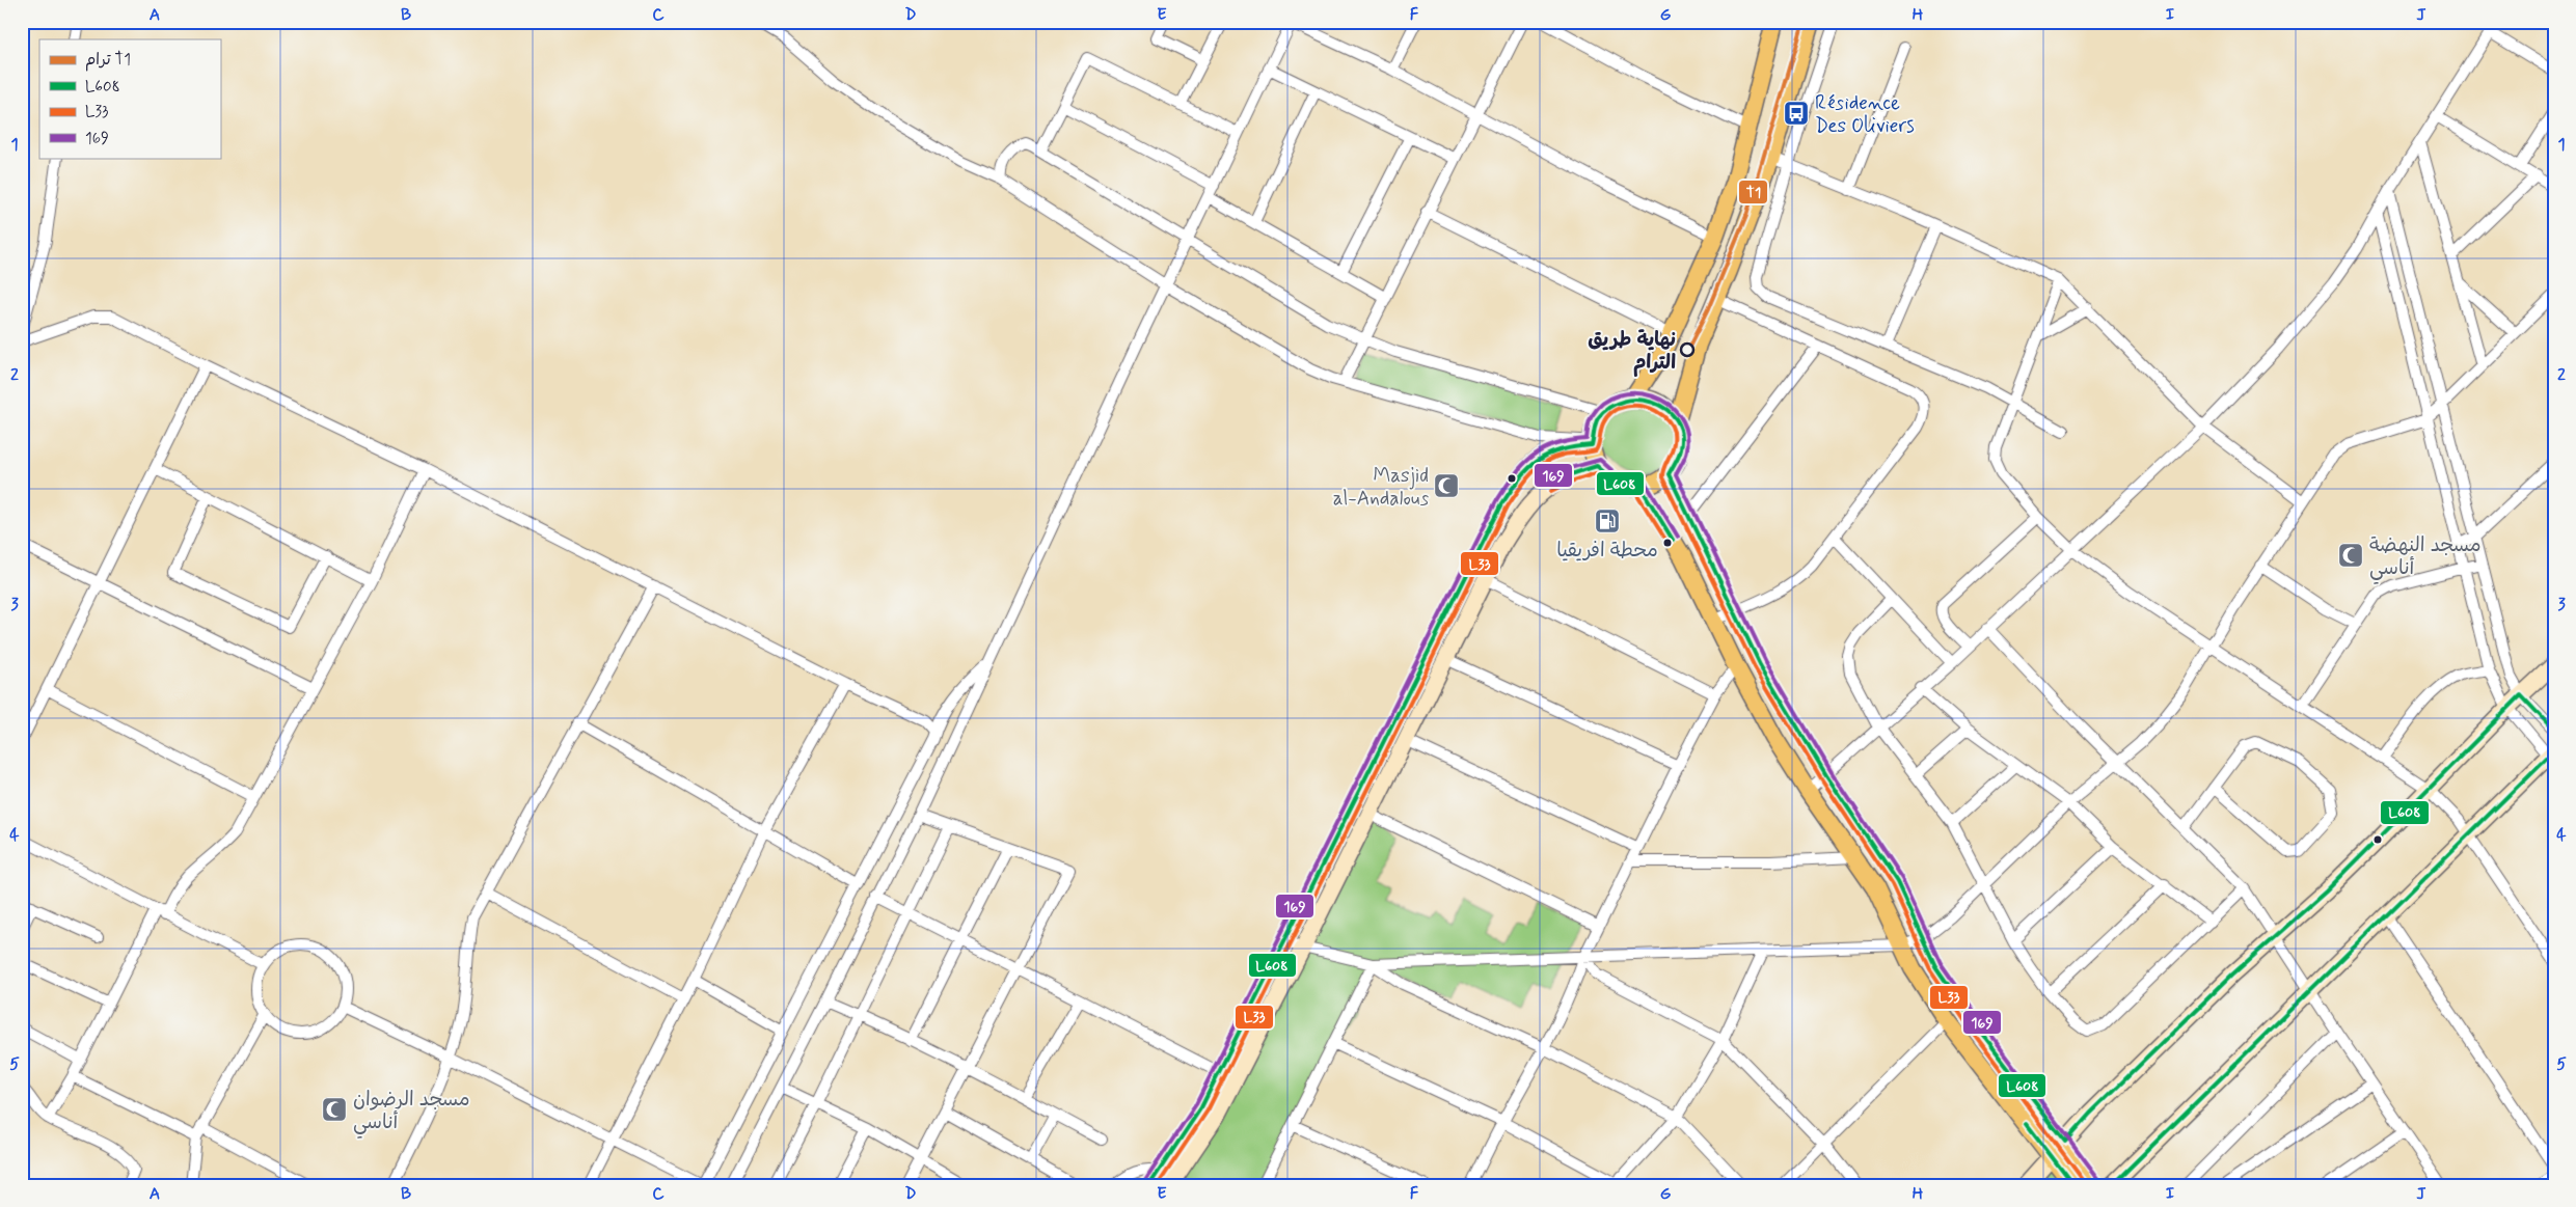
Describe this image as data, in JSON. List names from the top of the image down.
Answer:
{
  "places": {
    "bus stop": ["Résidence Des Oliviers"],
    "other": ["نهاية طريق الترام"],
    "mosque": ["Masjid al-Andalous", "مسجد النهضة أناسي", "مسجد الرضوان أناسي"],
    "fuel station": ["محطة افريقيا"]
  },
  "lines": [
    "tram line T1",
    "transit line 169",
    "transit line L608",
    "transit line L33"
  ],
  "legend": [
    "ترام T1",
    "L608",
    "L33",
    "169"
  ],
  "grid": {
    "columns": [
      "A",
      "B",
      "C",
      "D",
      "E",
      "F",
      "G",
      "H",
      "I",
      "J"
    ],
    "rows": [
      "1",
      "2",
      "3",
      "4",
      "5"
    ]
  }
}
